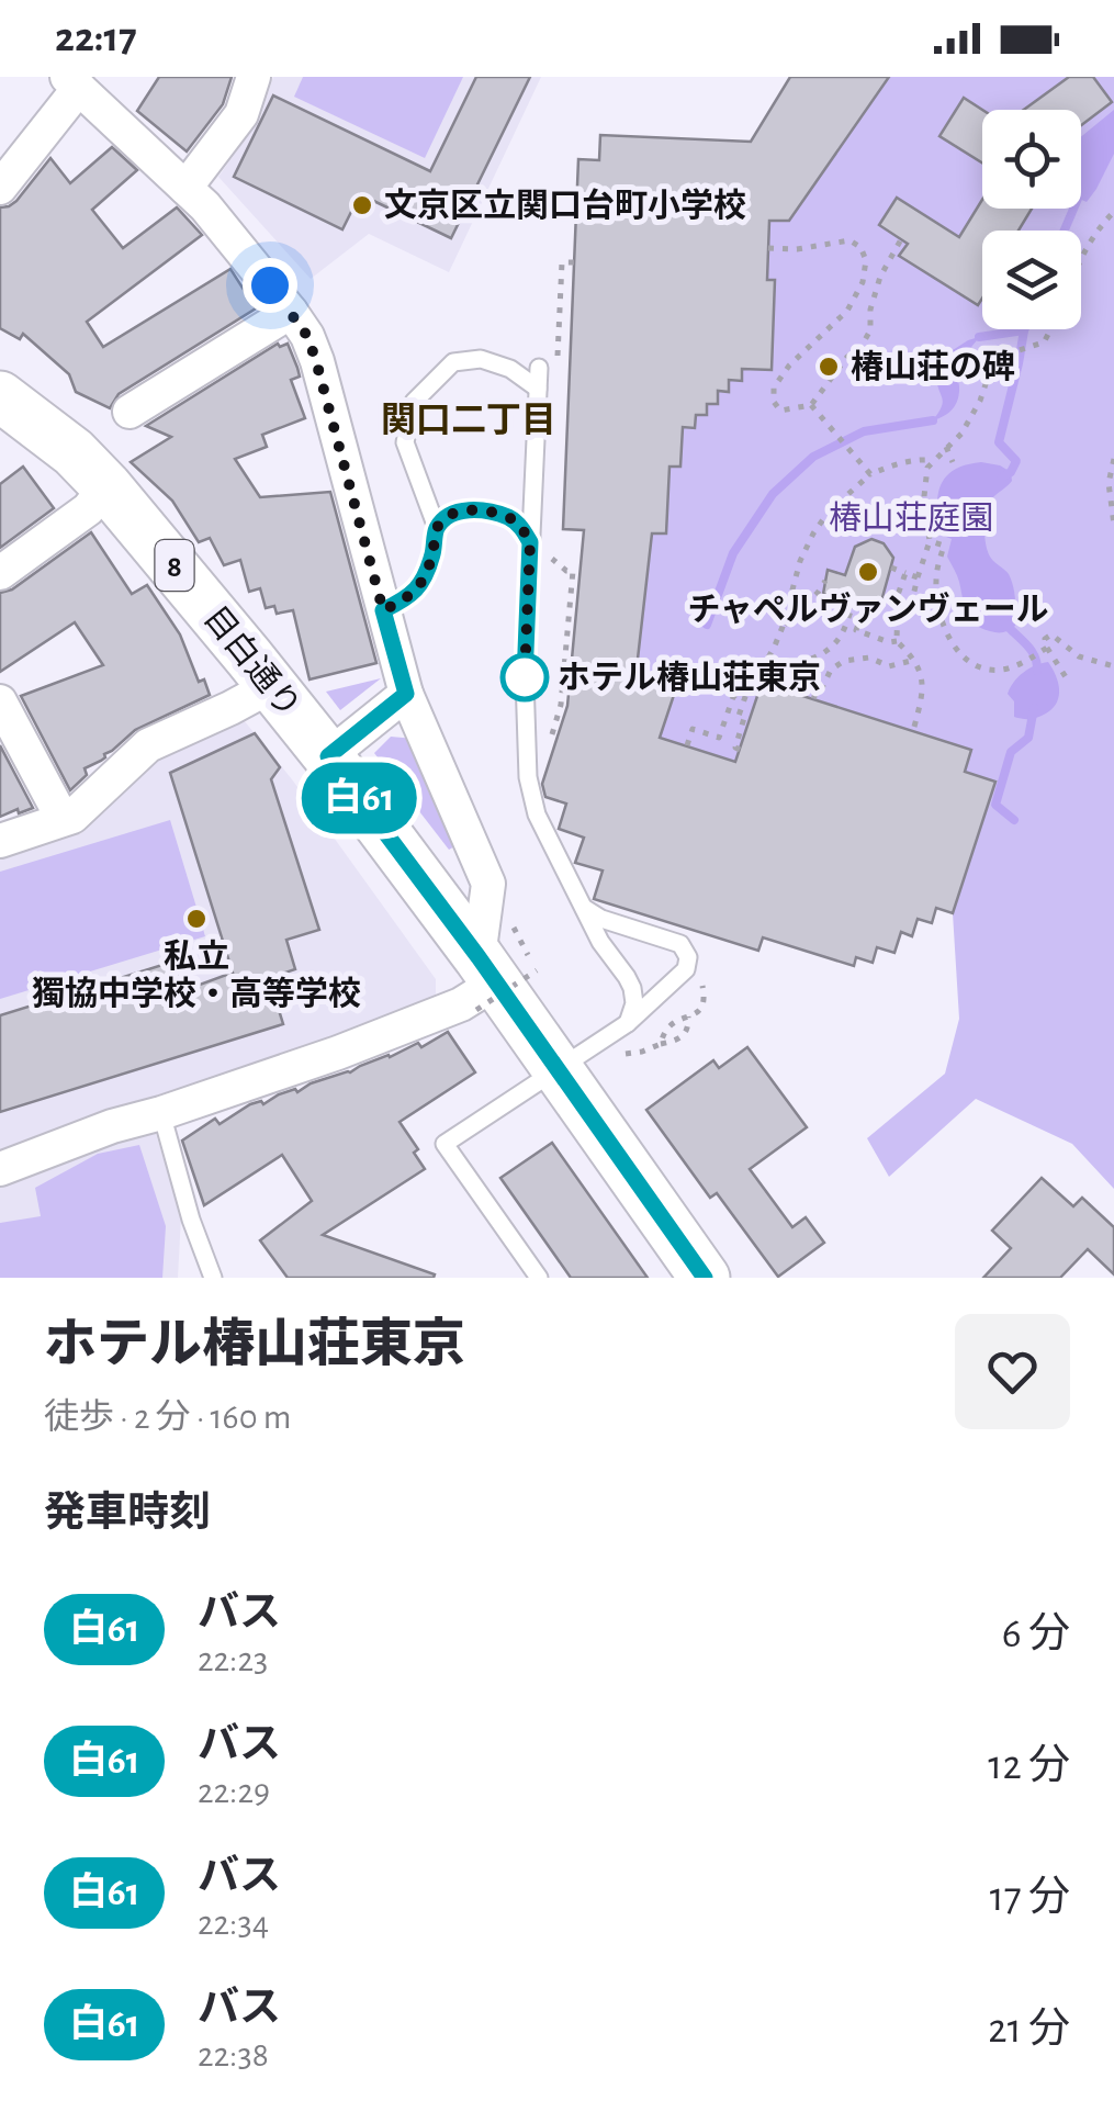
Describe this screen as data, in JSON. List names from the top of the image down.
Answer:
{
  "streets": {
    "main road": ["8", "目白通り"]
  },
  "districts": ["関口二丁目"],
  "parks": ["椿山荘庭園"],
  "places": [
    "文京区立関口台町小学校",
    "椿山荘の碑",
    "チャペルヴァンヴェール",
    "ホテル椿山荘東京",
    "私立 獨協中学校・高等学校"
  ],
  "lines": ["bus line 白61"],
  "page": {
    "status": "22:17",
    "on_map": "白61",
    "heading": [
      ["ホテル椿山荘東京", "徒歩 · 2 分 · 160 m"],
      "発車時刻"
    ],
    "list": [
      {
        "mark": "白61",
        "name": "バス",
        "note": "22:23",
        "value": "6 分"
      },
      {
        "mark": "白61",
        "name": "バス",
        "note": "22:29",
        "value": "12 分"
      },
      {
        "mark": "白61",
        "name": "バス",
        "note": "22:34",
        "value": "17 分"
      },
      {
        "mark": "白61",
        "name": "バス",
        "note": "22:38",
        "value": "21 分"
      }
    ]
  }
}
